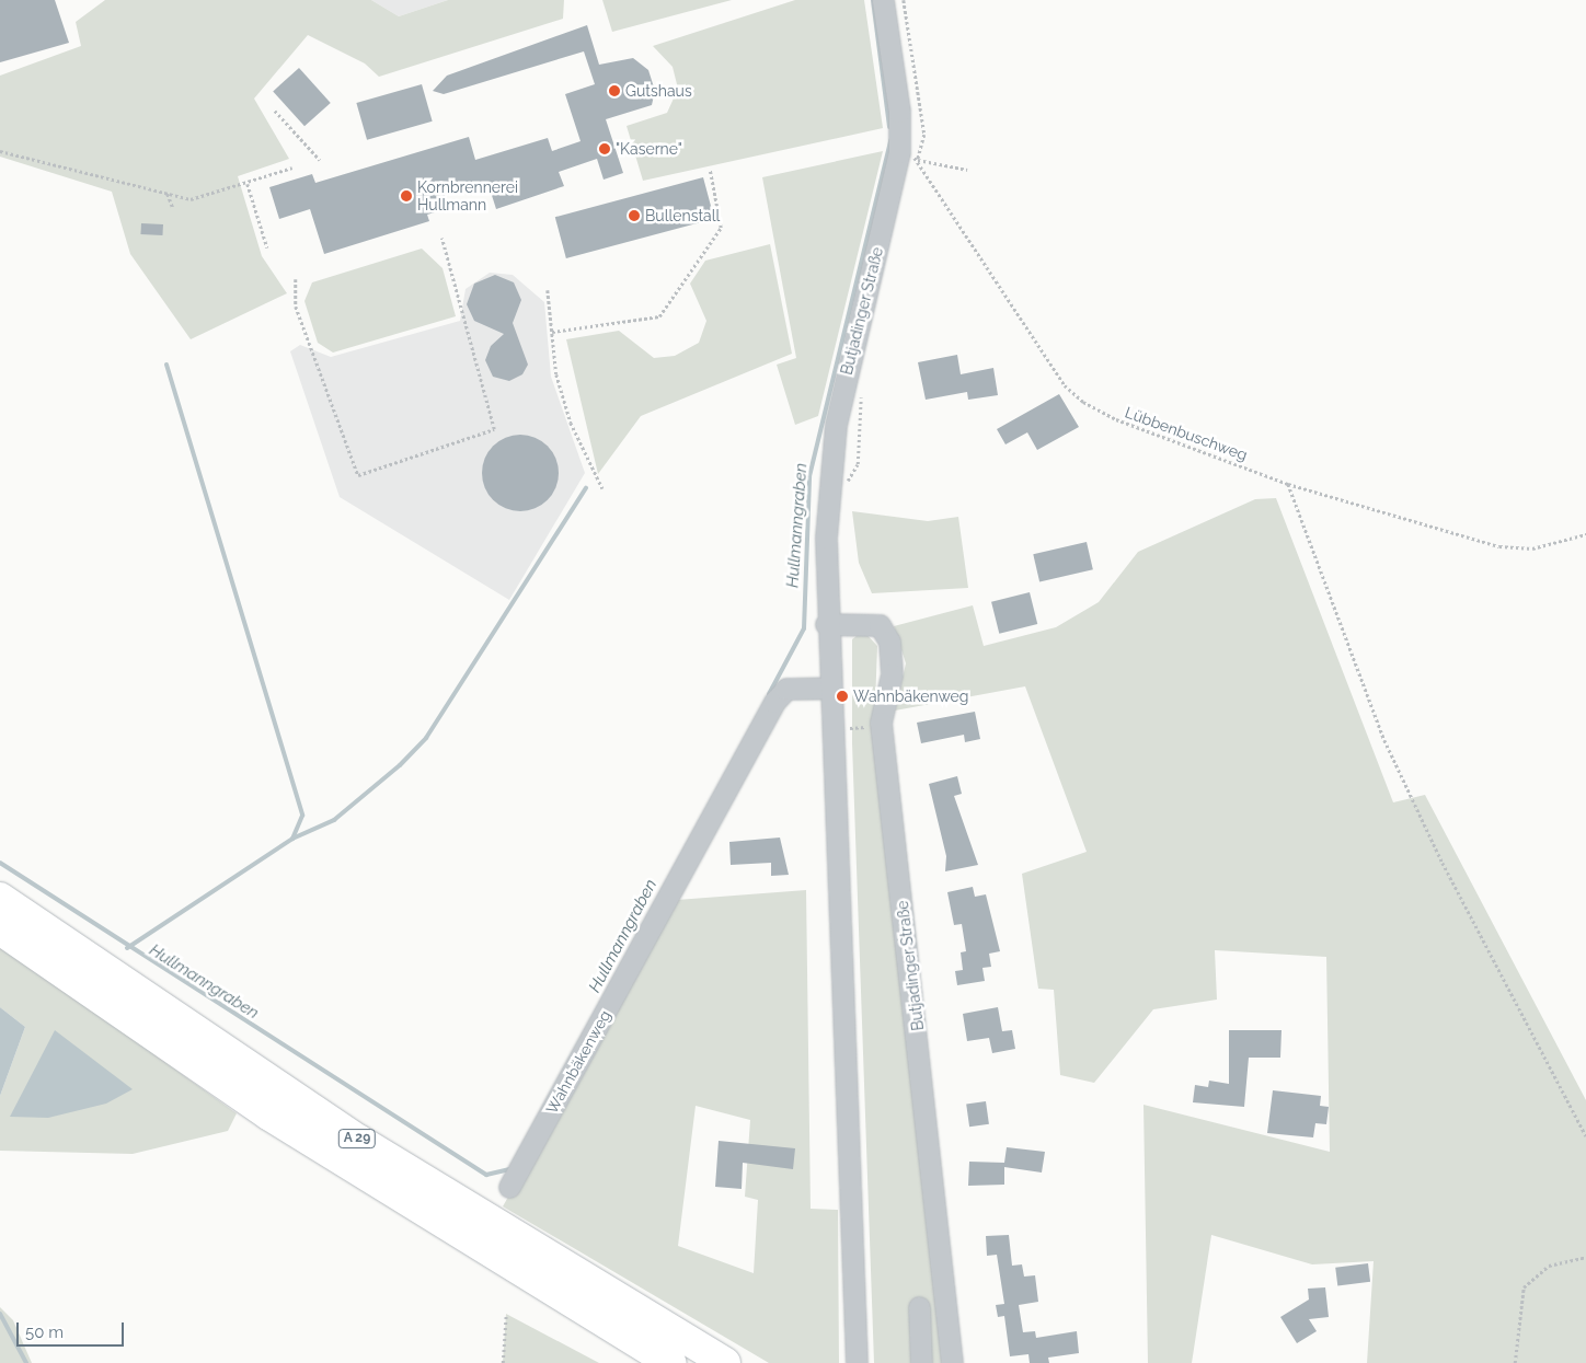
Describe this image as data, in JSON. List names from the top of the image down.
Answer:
{
  "streets": {
    "highway": ["A 29"],
    "street": ["Butjadinger Straße", "Wahnbäkenweg"],
    "path": ["Lübbenbuschweg"]
  },
  "crossings": [
    ["Butjadinger Straße", "Lübbenbuschweg"],
    ["Butjadinger Straße", "Wahnbäkenweg"]
  ],
  "water": ["Hullmanngraben"],
  "places": [
    "Gutshaus",
    "\"Kaserne\"",
    "Kornbrennerei Hullmann",
    "Bullenstall",
    "Wahnbäkenweg"
  ],
  "scale_bar": "50 m"
}
